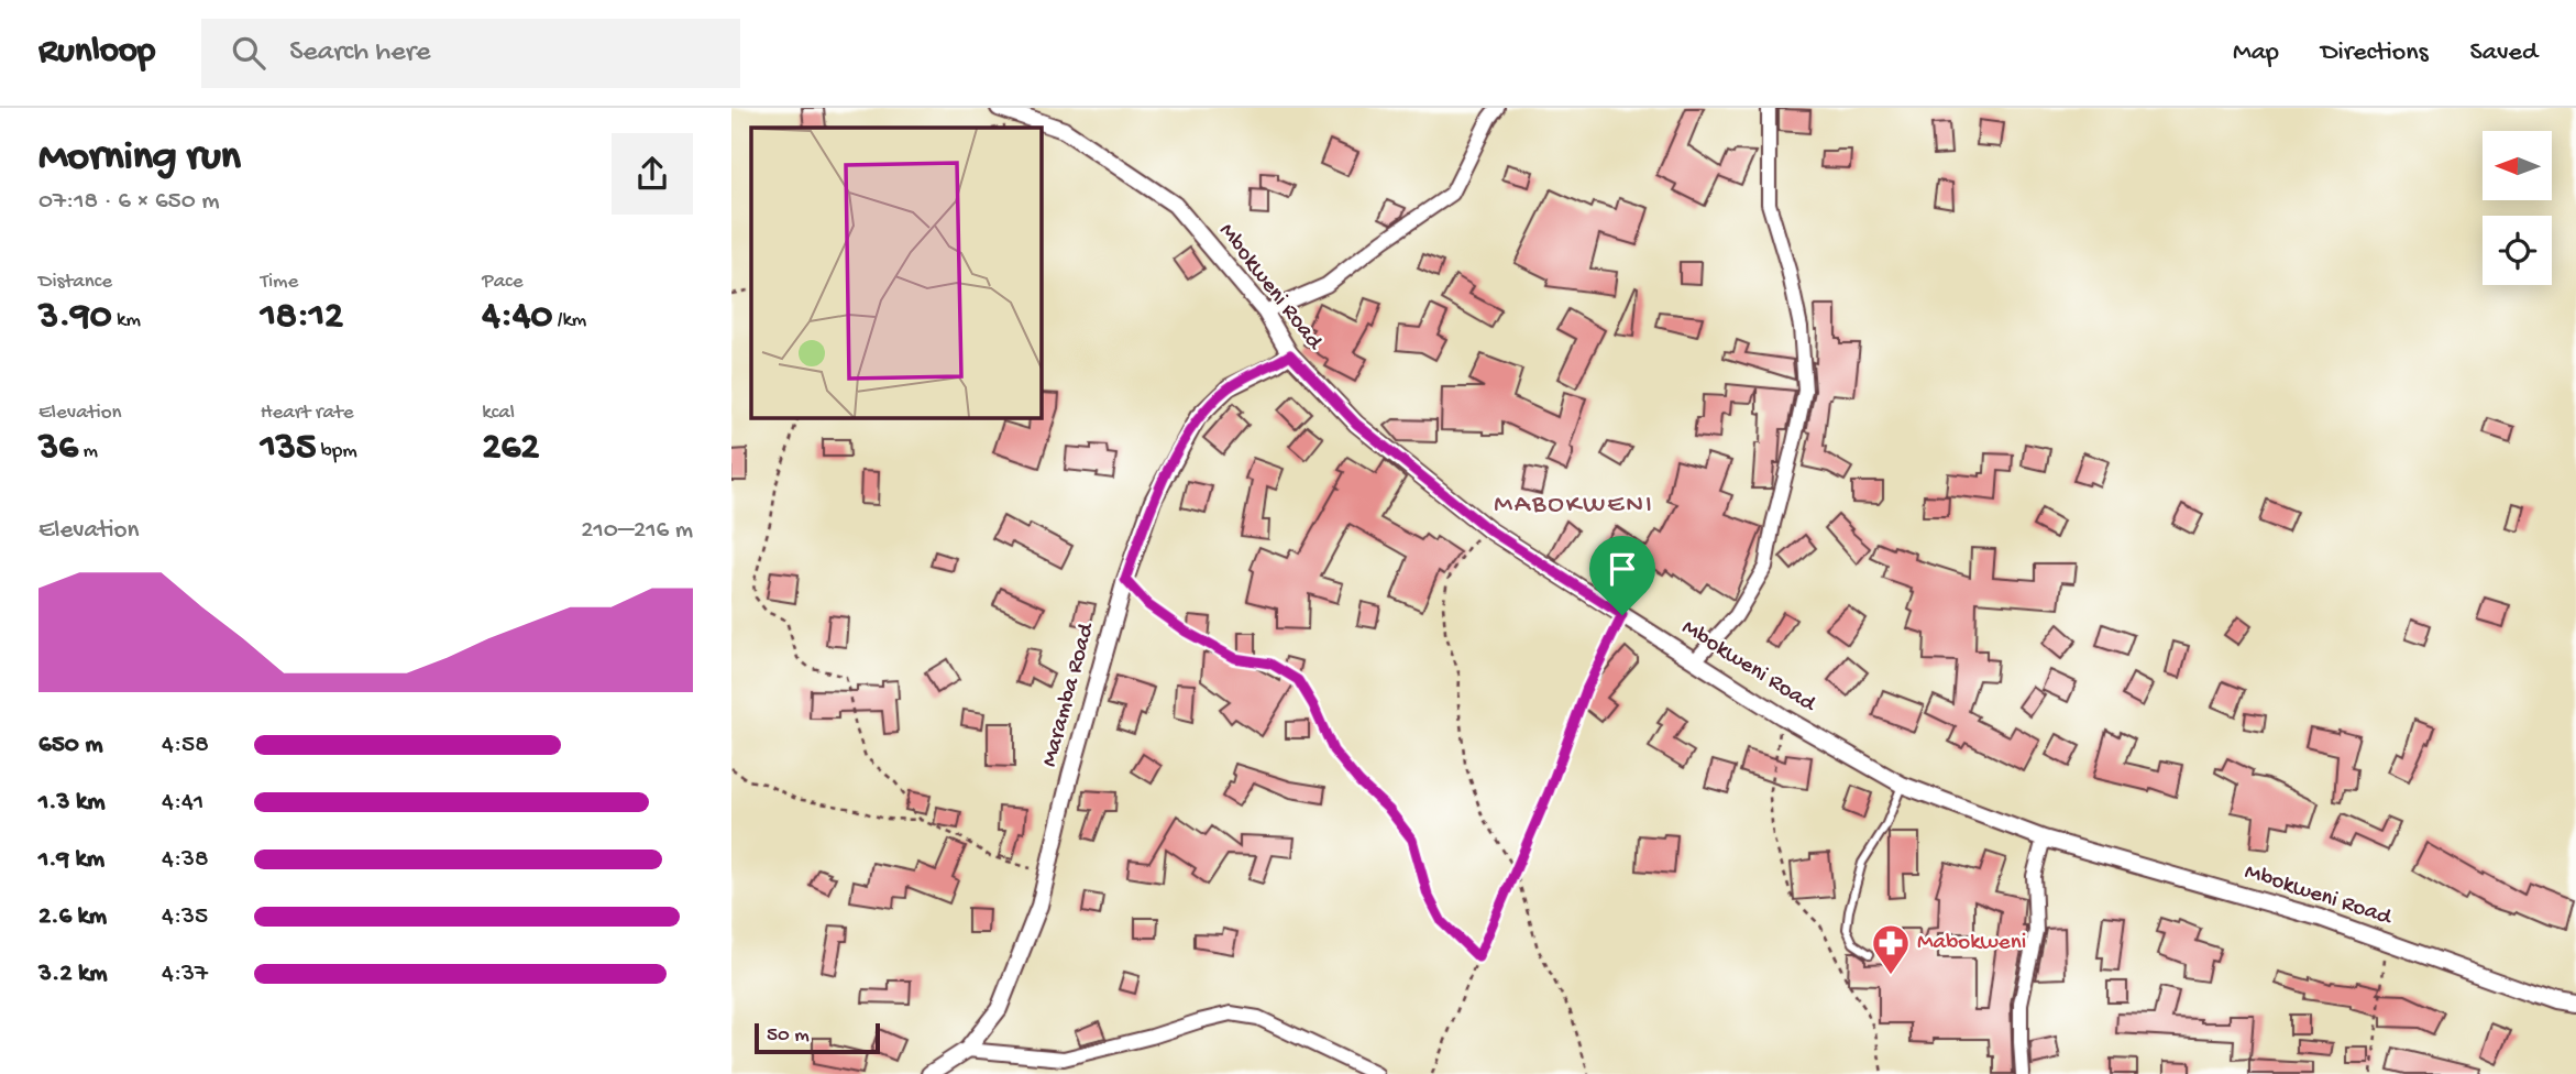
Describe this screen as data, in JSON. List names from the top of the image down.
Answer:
{
  "streets": {
    "street": ["Mbokweni Road", "Maramba Road"]
  },
  "crossings": [
    ["Mbokweni Road", "Maramba Road"]
  ],
  "districts": ["MABOKWENI"],
  "places": {
    "pharmacy": ["Mabokweni"]
  },
  "scale_bar": "50 m",
  "north": "left",
  "page": {
    "header": "Runloop",
    "search": "Search here",
    "nav": ["Map", "Directions", "Saved"],
    "heading": ["Morning run", "07:18 · 6 × 650 m"],
    "stats": [
      ["Distance", "3.90 km"],
      ["Time", "18:12"],
      ["Pace", "4:40 /km"],
      ["Elevation", "36 m"],
      ["Heart rate", "135 bpm"],
      ["kcal", "262"]
    ],
    "chart": ["Elevation", "210–216 m"],
    "list": [
      {
        "name": "650 m",
        "note": "4:58"
      },
      {
        "name": "1.3 km",
        "note": "4:41"
      },
      {
        "name": "1.9 km",
        "note": "4:38"
      },
      {
        "name": "2.6 km",
        "note": "4:35"
      },
      {
        "name": "3.2 km",
        "note": "4:37"
      }
    ],
    "scale": "50 m"
  }
}
